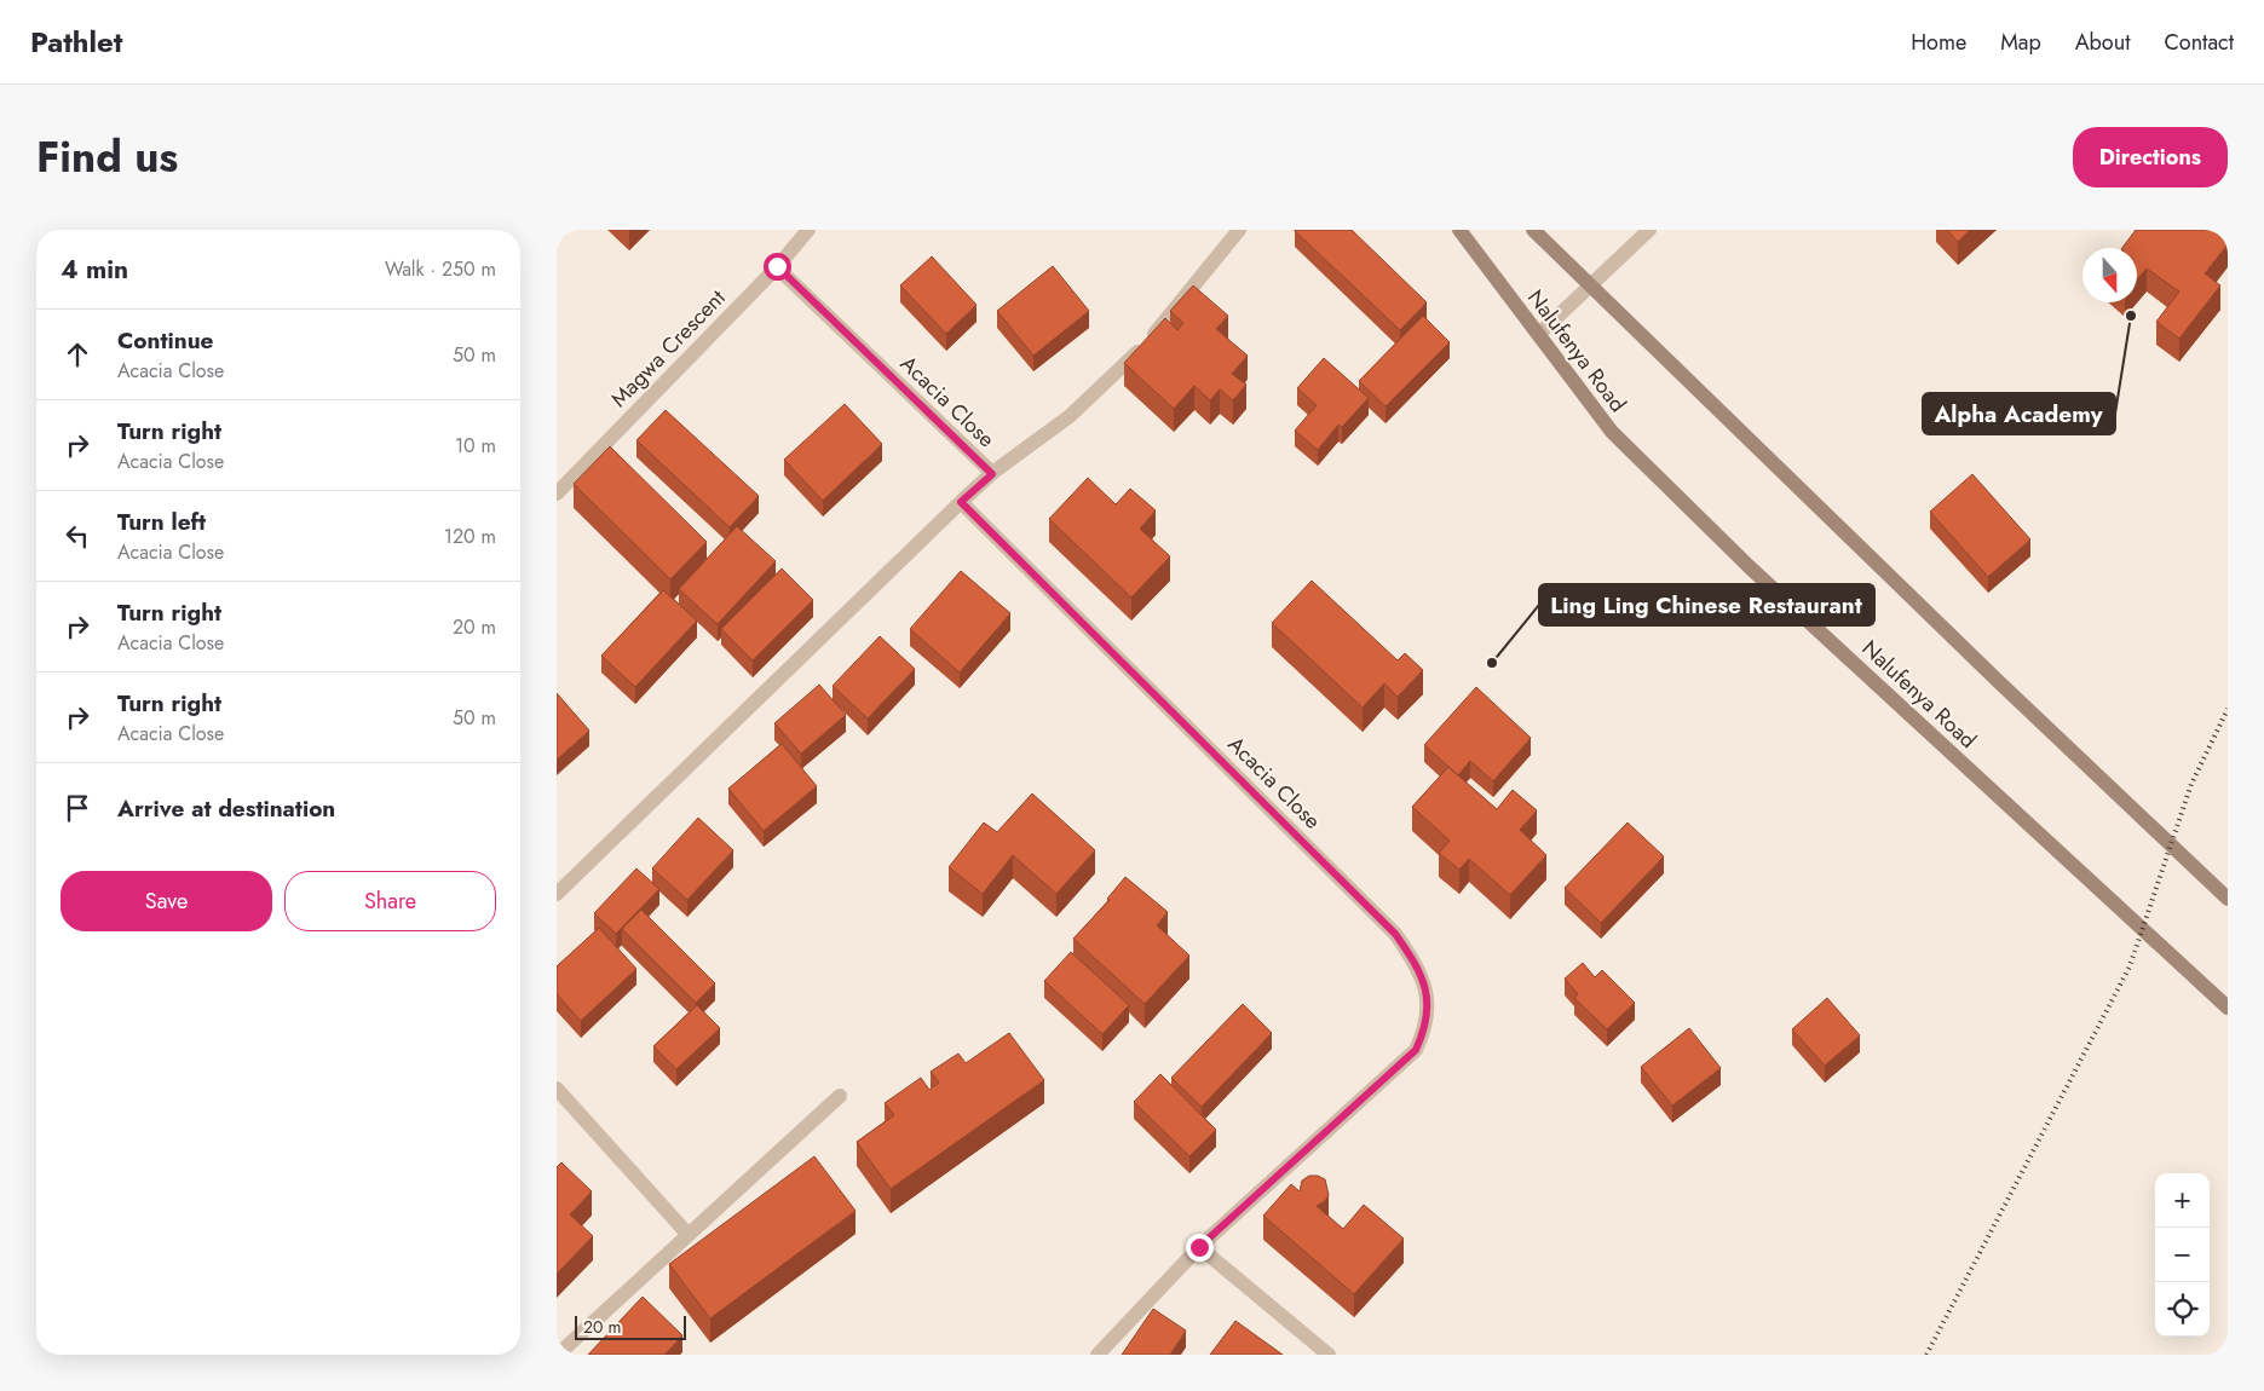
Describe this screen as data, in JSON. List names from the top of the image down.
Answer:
{
  "streets": {
    "street": ["Magwa Crescent", "Nalufenya Road", "Acacia Close"]
  },
  "crossings": [
    ["Magwa Crescent", "Acacia Close"]
  ],
  "places": ["Alpha Academy", "Ling Ling Chinese Restaurant"],
  "scale_bar": "20 m",
  "north": "bottom",
  "page": {
    "header": "Pathlet",
    "nav": [
      "Home",
      "Map",
      "About",
      "Contact"
    ],
    "title": "Find us",
    "buttons": [
      "Directions",
      ["Save", "Share"]
    ],
    "heading": ["4 min", "Walk · 250 m"],
    "list": [
      ["Continue", "Acacia Close", "50 m"],
      ["Turn right", "Acacia Close", "10 m"],
      ["Turn left", "Acacia Close", "120 m"],
      ["Turn right", "Acacia Close", "20 m"],
      ["Turn right", "Acacia Close", "50 m"],
      "Arrive at destination"
    ],
    "map_buttons": ["+", "−"],
    "scale": "20 m"
  }
}
